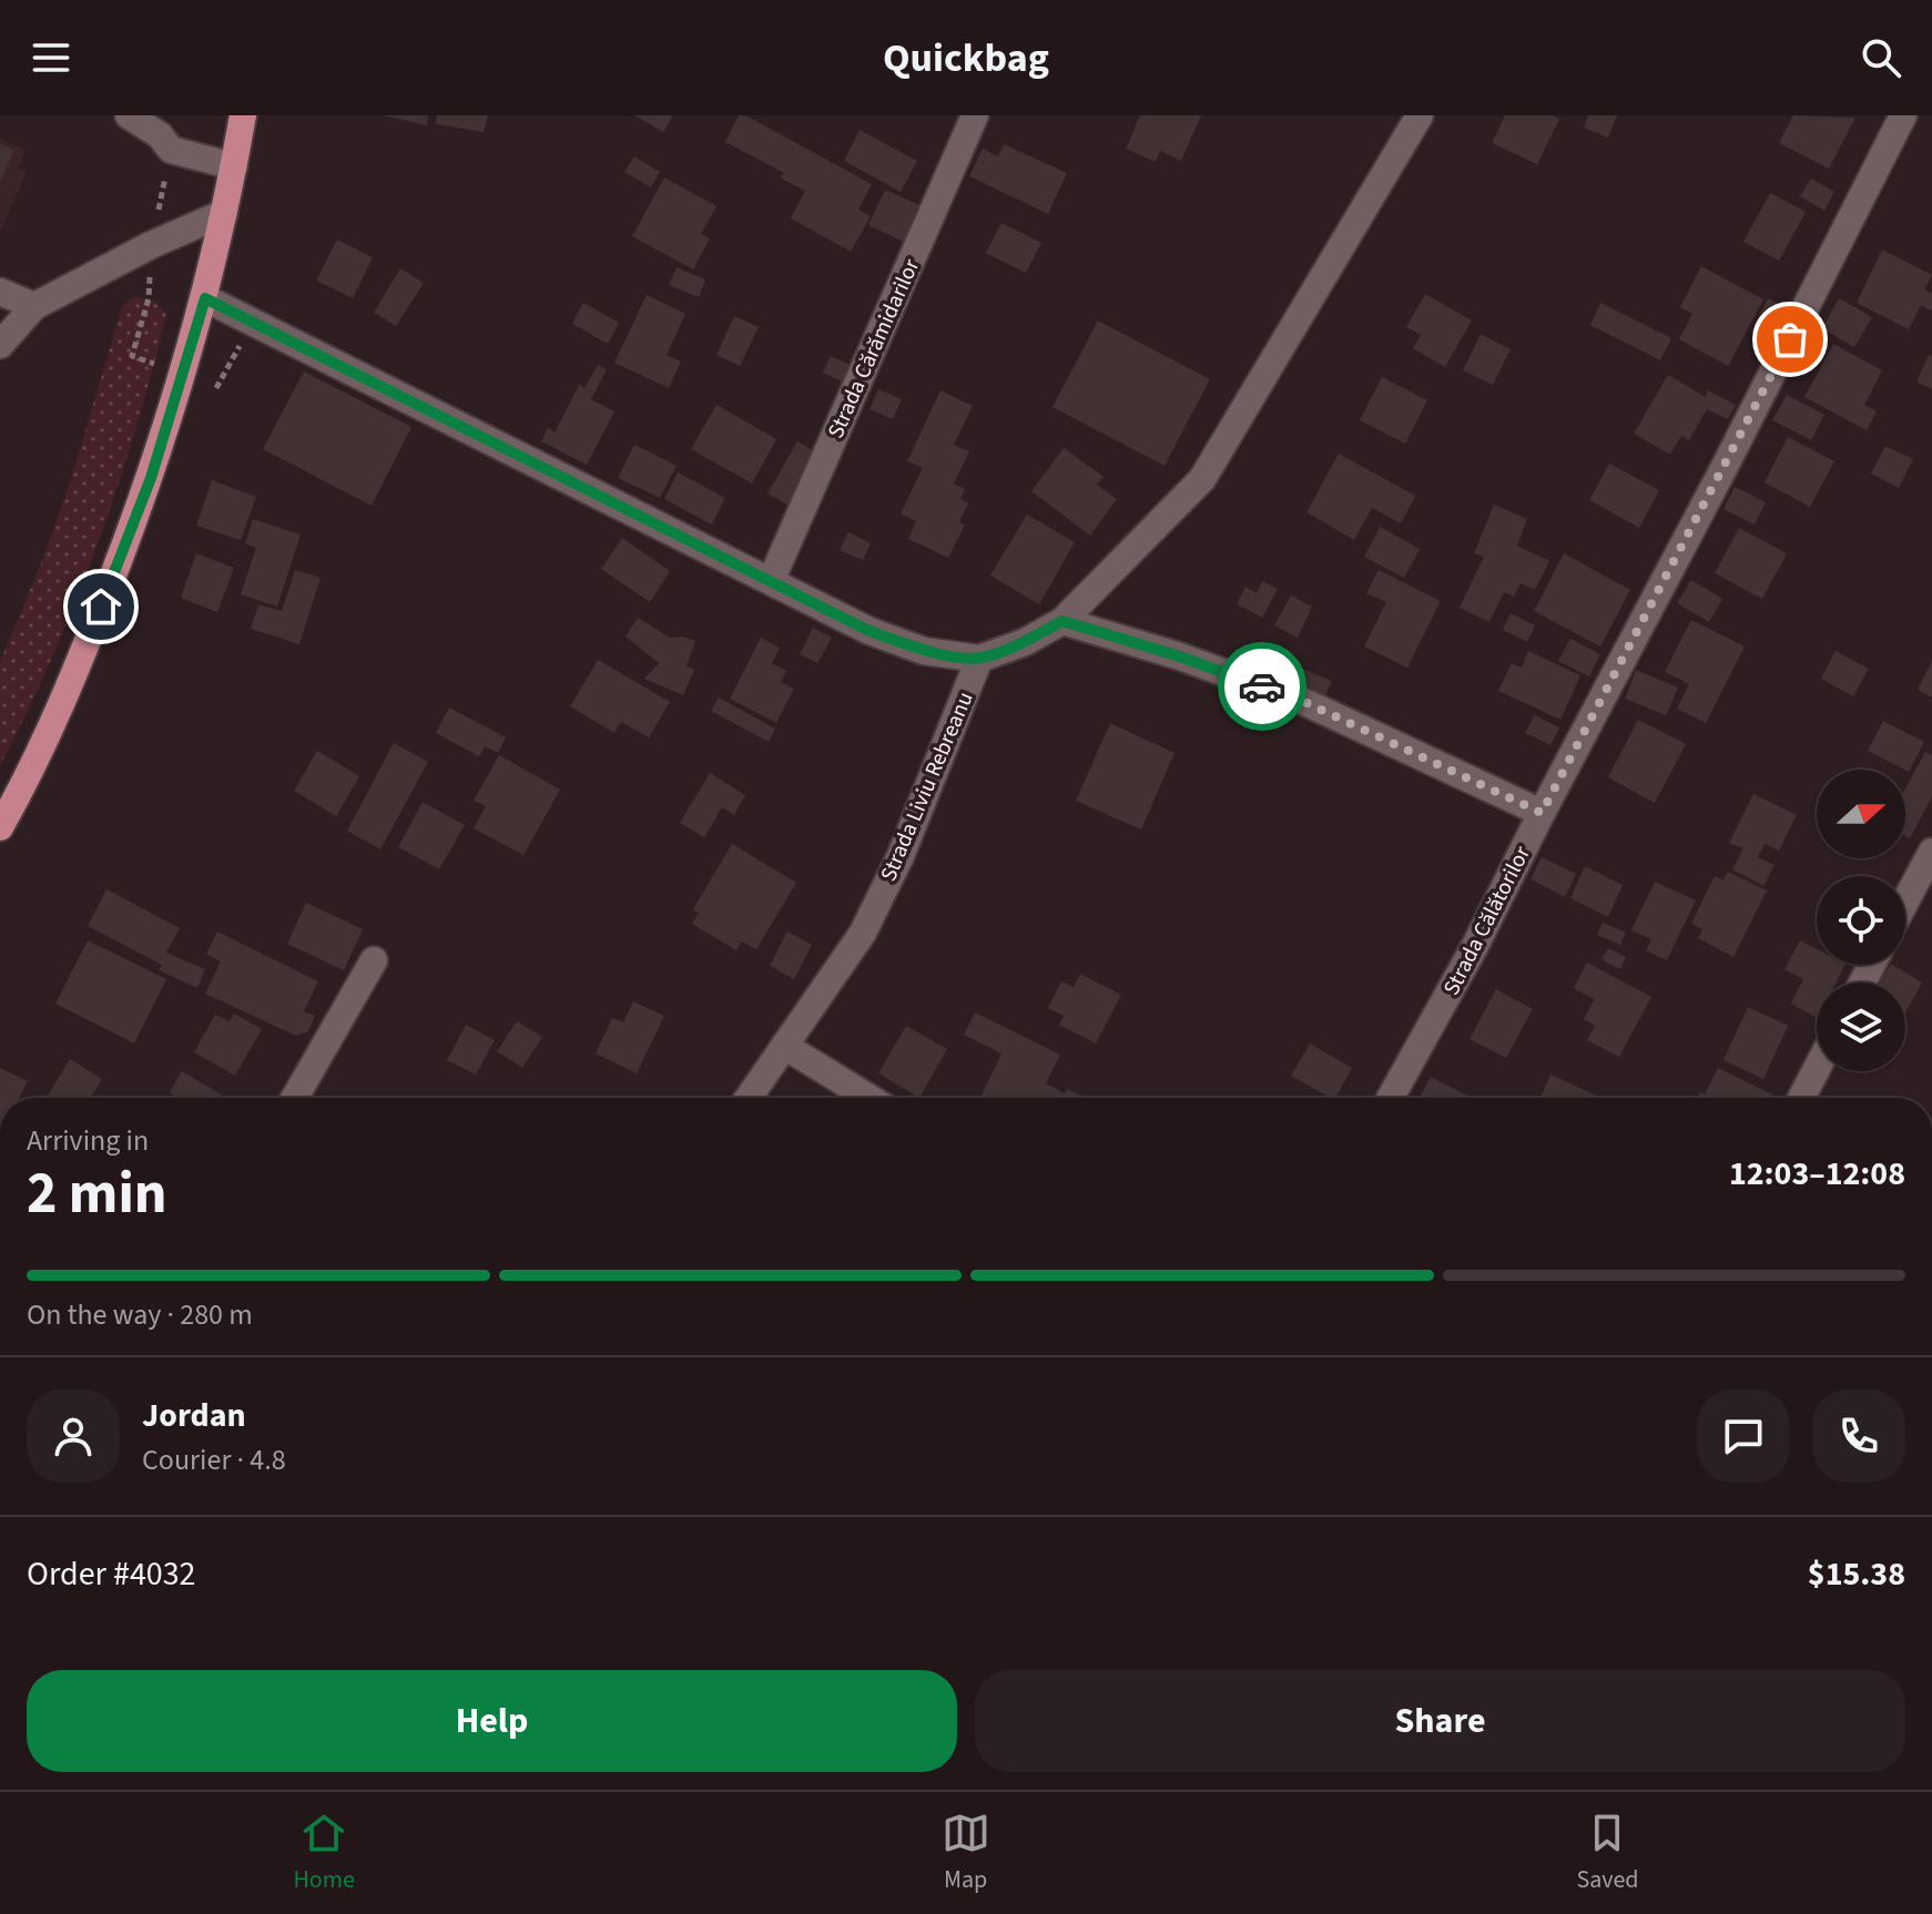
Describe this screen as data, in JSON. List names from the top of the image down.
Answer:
{
  "streets": {
    "street": ["Strada Cărămidarilor", "Strada Liviu Rebreanu", "Strada Călătorilor"]
  },
  "north": "right",
  "page": {
    "header": "Quickbag",
    "heading": ["2 min", "Arriving in", "12:03–12:08"],
    "panel": [
      "Jordan",
      "Courier · 4.8",
      "Order #4032",
      "$15.38"
    ],
    "bar": "On the way · 280 m",
    "buttons": ["Help", "Share"],
    "tabs": ["Home", "Map", "Saved"]
  }
}
